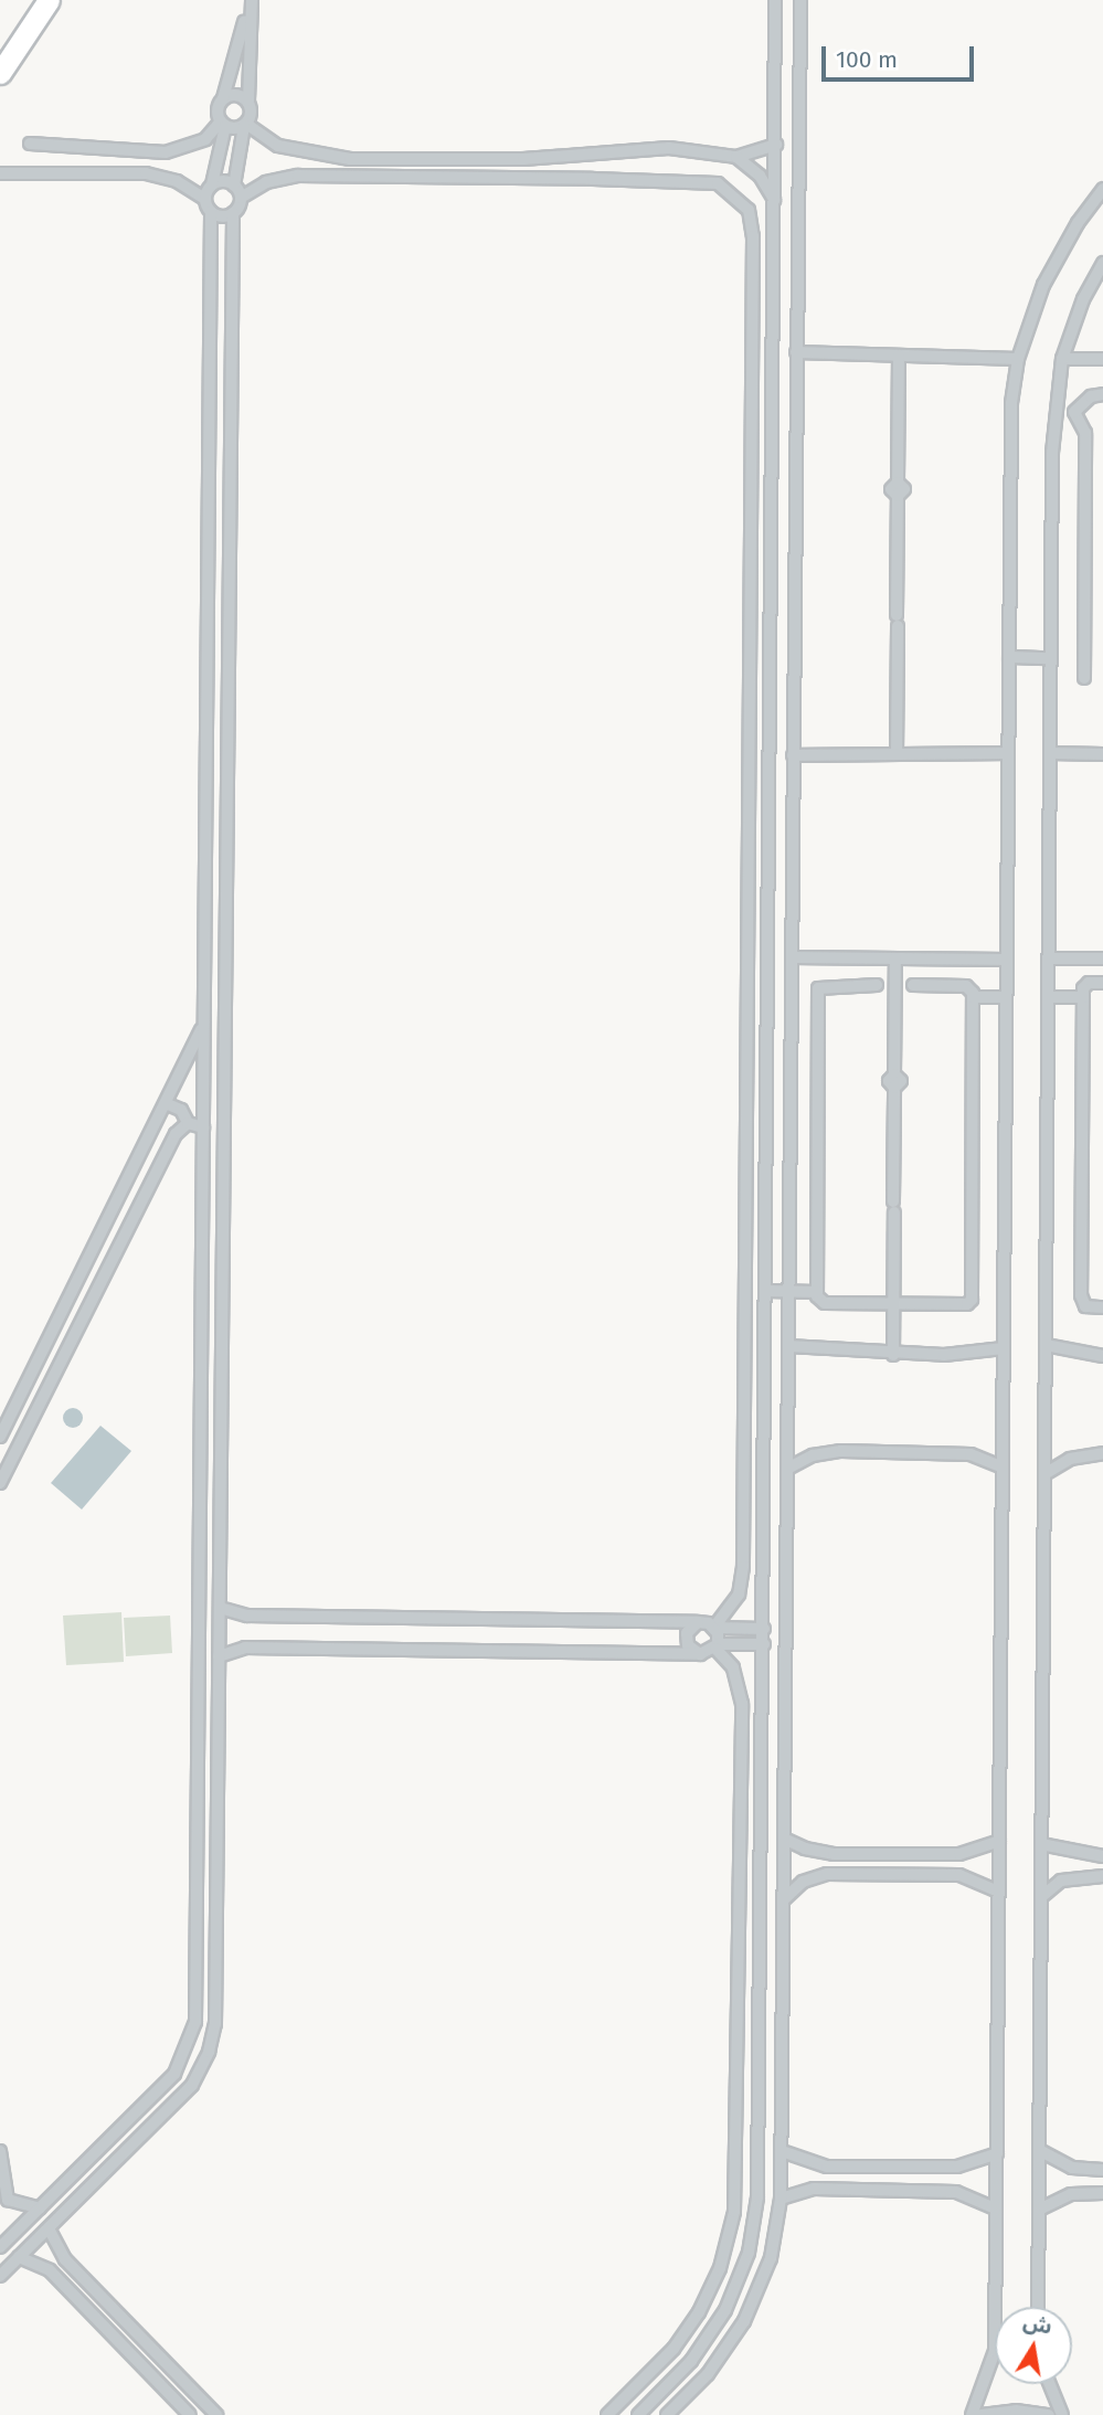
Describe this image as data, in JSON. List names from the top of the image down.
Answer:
{
  "scale_bar": "100 m",
  "north": "top"
}
